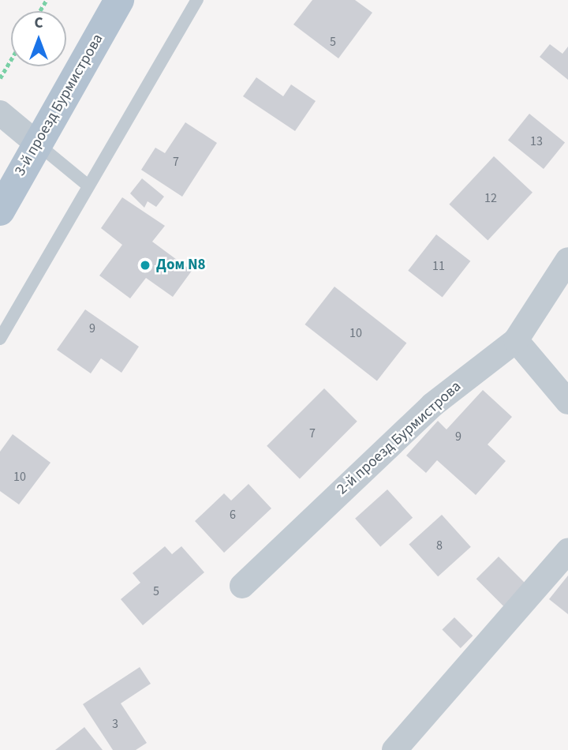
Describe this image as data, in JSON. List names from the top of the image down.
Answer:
{
  "streets": {
    "main road": ["3-й проезд Бурмистрова"],
    "street": ["2-й проезд Бурмистрова"]
  },
  "places": ["Дом N8"],
  "house_numbers": [
    "5",
    "13",
    "7",
    "12",
    "11",
    "9",
    "10",
    "7",
    "9",
    "10",
    "6",
    "8",
    "5",
    "3"
  ],
  "north": "top"
}
